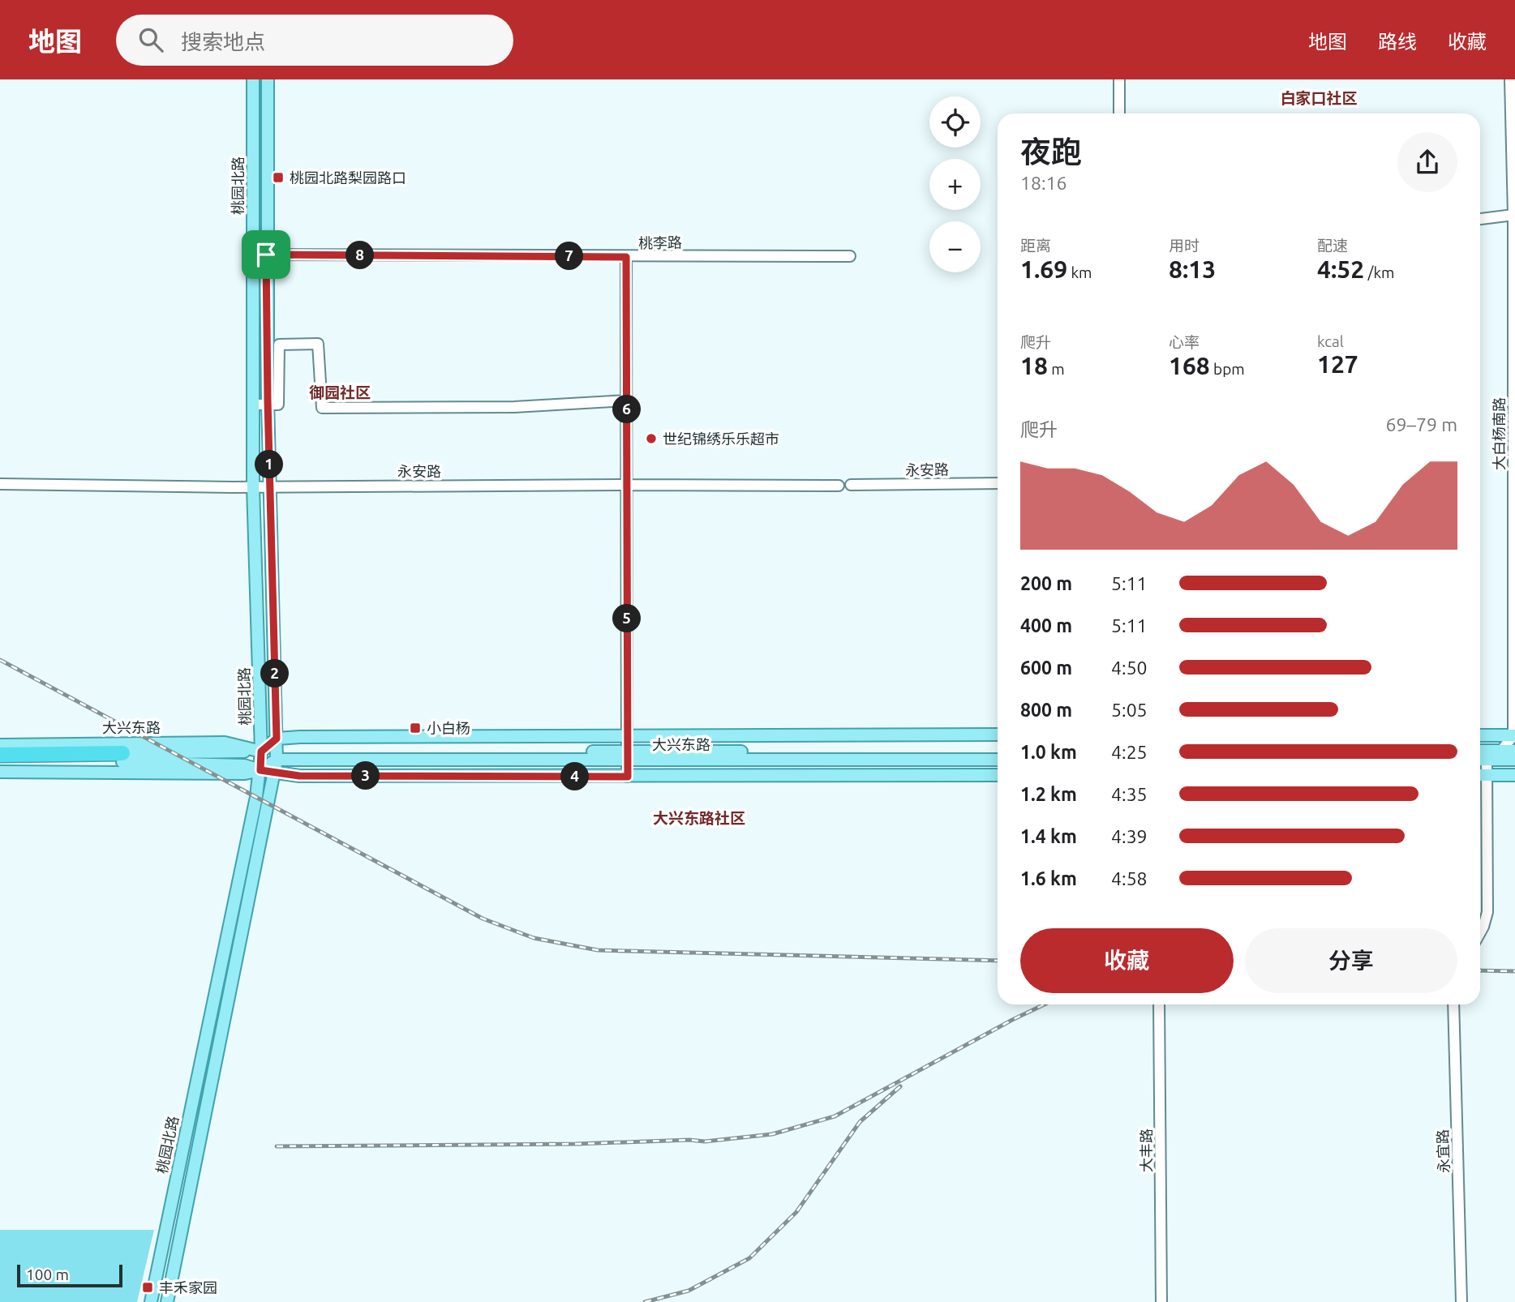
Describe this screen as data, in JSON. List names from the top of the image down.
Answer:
{
  "streets": {
    "main road": ["桃园北路", "大兴东路"],
    "street": [
      "桃李路",
      "大白杨南路",
      "永安路",
      "大丰路",
      "永宜路"
    ]
  },
  "crossings": [
    ["桃园北路", "桃李路"],
    ["桃园北路", "永安路"],
    ["桃园北路", "大兴东路"]
  ],
  "districts": ["白家口社区", "御园社区", "大兴东路社区"],
  "places": {
    "transit": ["桃园北路梨园路口", "小白杨", "丰禾家园"],
    "other": ["世纪锦绣乐乐超市"]
  },
  "scale_bar": "100 m",
  "page": {
    "header": "地图",
    "search": "搜索地点",
    "nav": ["地图", "路线", "收藏"],
    "map_buttons": ["+", "−"],
    "heading": ["夜跑", "18:16"],
    "stats": [
      ["距离", "1.69 km"],
      ["用时", "8:13"],
      ["配速", "4:52 /km"],
      ["爬升", "18 m"],
      ["心率", "168 bpm"],
      ["kcal", "127"]
    ],
    "pins": [
      "8",
      "7",
      "6",
      "1",
      "5",
      "2",
      "3",
      "4"
    ],
    "chart": ["爬升", "69–79 m"],
    "list": [
      {
        "name": "200 m",
        "note": "5:11"
      },
      {
        "name": "400 m",
        "note": "5:11"
      },
      {
        "name": "600 m",
        "note": "4:50"
      },
      {
        "name": "800 m",
        "note": "5:05"
      },
      {
        "name": "1.0 km",
        "note": "4:25"
      },
      {
        "name": "1.2 km",
        "note": "4:35"
      },
      {
        "name": "1.4 km",
        "note": "4:39"
      },
      {
        "name": "1.6 km",
        "note": "4:58"
      }
    ],
    "buttons": ["收藏", "分享"],
    "scale": "100 m"
  }
}
